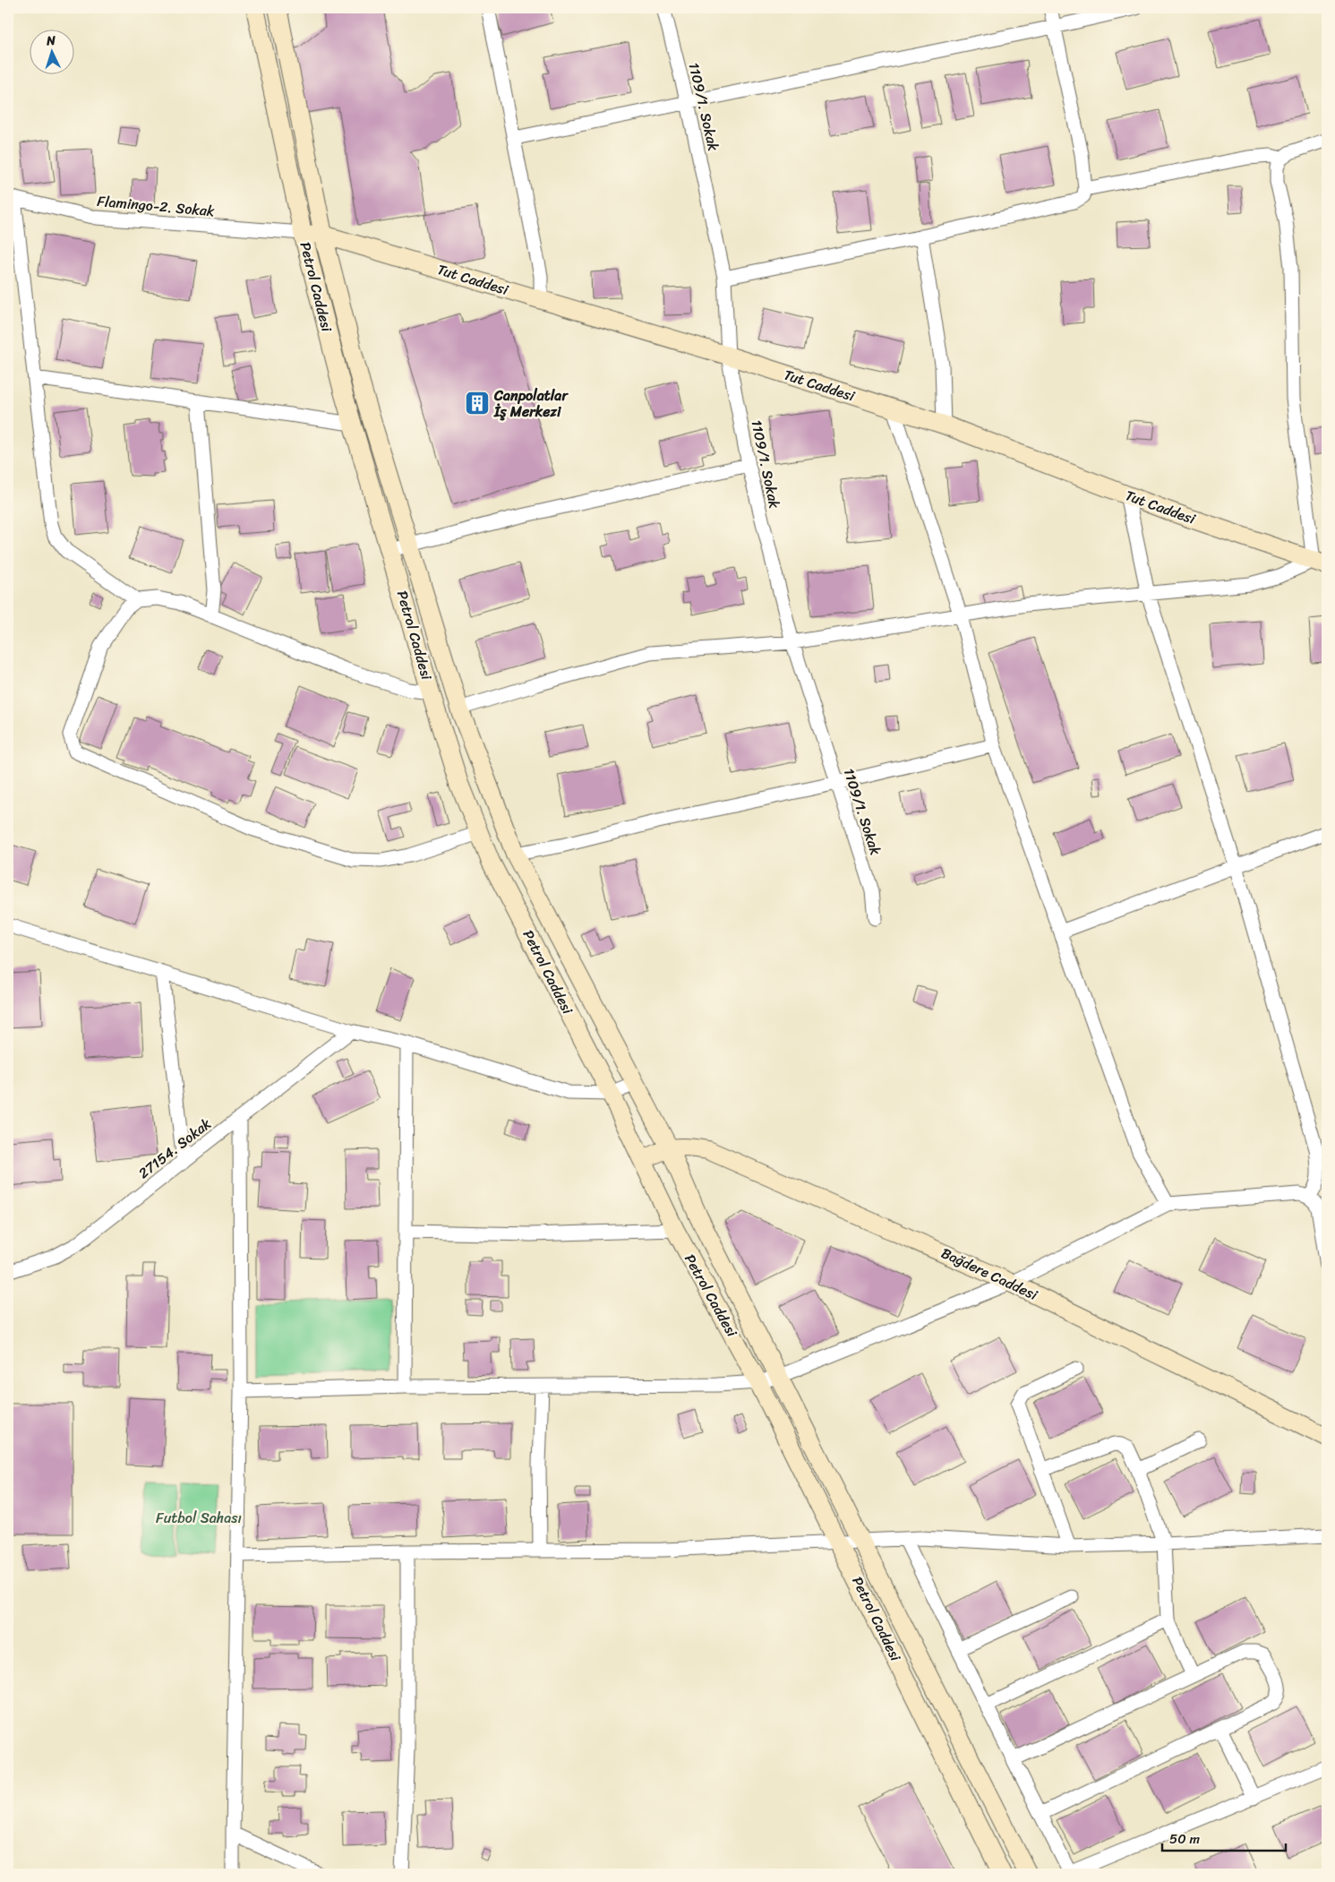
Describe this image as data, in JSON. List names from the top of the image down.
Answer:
{
  "streets": {
    "main road": ["Tut Caddesi", "Petrol Caddesi", "Bağdere Caddesi"],
    "street": ["1109/1. Sokak", "Flamingo-2. Sokak", "27154. Sokak"]
  },
  "crossings": [
    ["1109/1. Sokak", "Tut Caddesi"],
    ["Flamingo-2. Sokak", "Tut Caddesi"],
    ["Flamingo-2. Sokak", "Petrol Caddesi"],
    ["Tut Caddesi", "Petrol Caddesi"],
    ["Petrol Caddesi", "Bağdere Caddesi"]
  ],
  "parks": ["Futbol Sahası"],
  "places": {
    "building": ["Canpolatlar İş Merkezi"]
  },
  "scale_bar": "50 m",
  "north": "top"
}
